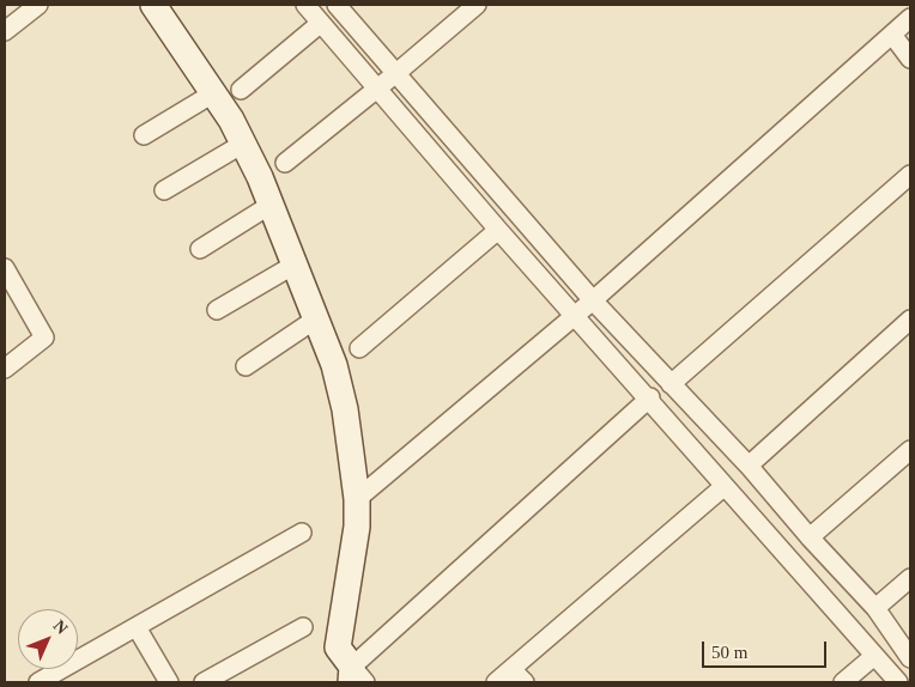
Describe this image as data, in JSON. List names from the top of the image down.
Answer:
{
  "scale_bar": "50 m",
  "north": "top right"
}
